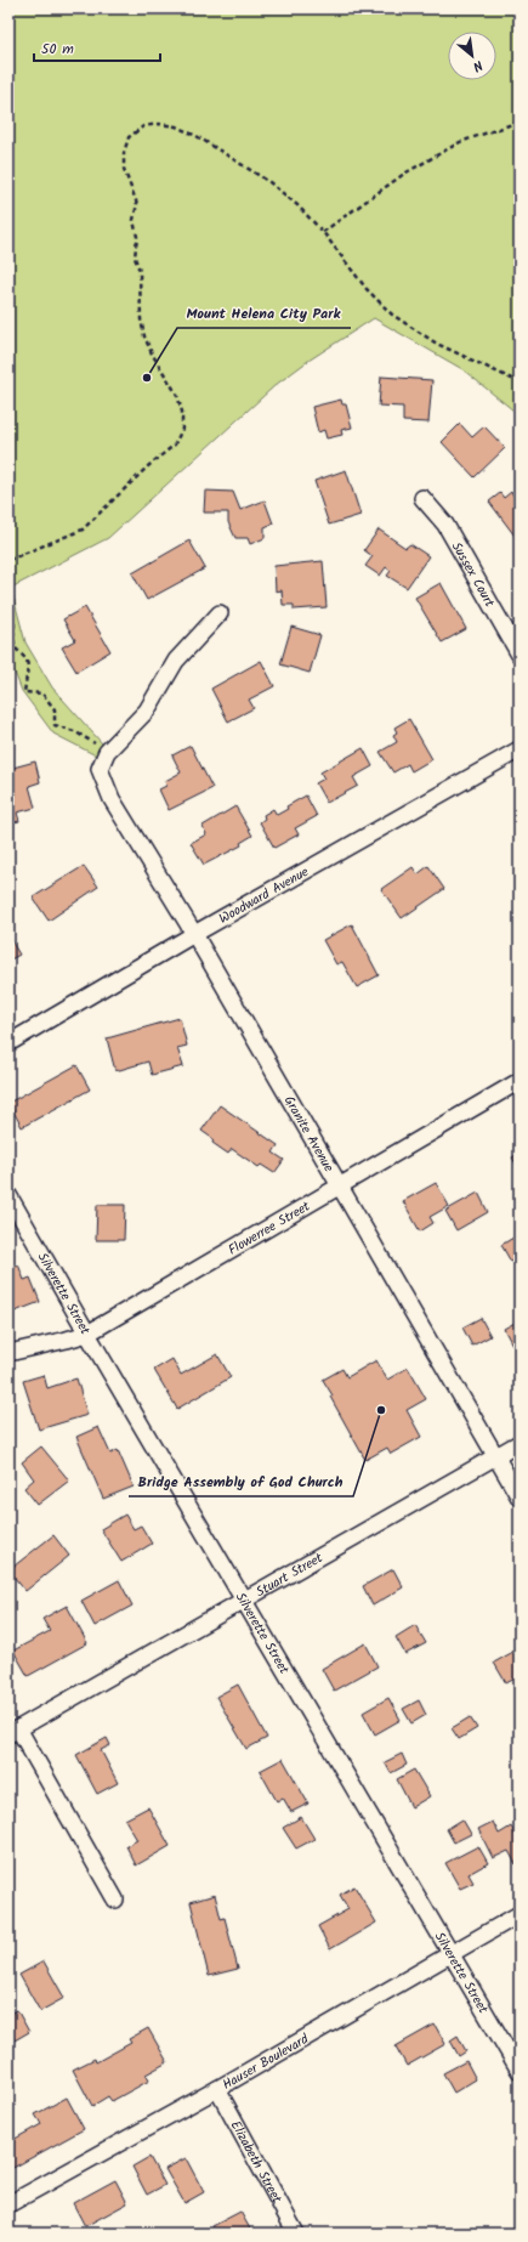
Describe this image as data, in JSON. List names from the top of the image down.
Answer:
{
  "streets": {
    "street": [
      "Sussex Court",
      "Woodward Avenue",
      "Granite Avenue",
      "Flowerree Street",
      "Silverette Street",
      "Stuart Street",
      "Hauser Boulevard",
      "Elizabeth Street"
    ]
  },
  "crossings": [
    ["Woodward Avenue", "Granite Avenue"],
    ["Granite Avenue", "Flowerree Street"],
    ["Granite Avenue", "Stuart Street"],
    ["Flowerree Street", "Silverette Street"],
    ["Silverette Street", "Stuart Street"],
    ["Silverette Street", "Hauser Boulevard"],
    ["Hauser Boulevard", "Elizabeth Street"]
  ],
  "places": ["Mount Helena City Park", "Bridge Assembly of God Church"],
  "scale_bar": "50 m",
  "north": "bottom right"
}
